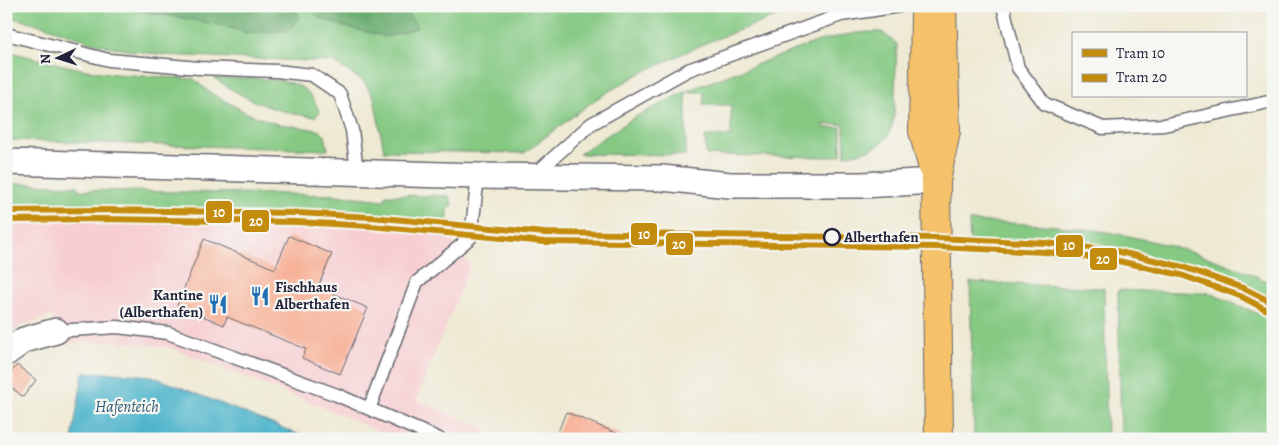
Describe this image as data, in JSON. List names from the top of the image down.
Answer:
{
  "water": ["Hafenteich"],
  "places": {
    "other": ["Alberthafen"],
    "restaurant": ["Fischhaus Alberthafen", "Kantine (Alberthafen)"]
  },
  "lines": ["tram line 10", "tram line 20"],
  "legend": ["Tram 10", "Tram 20"],
  "north": "left"
}
